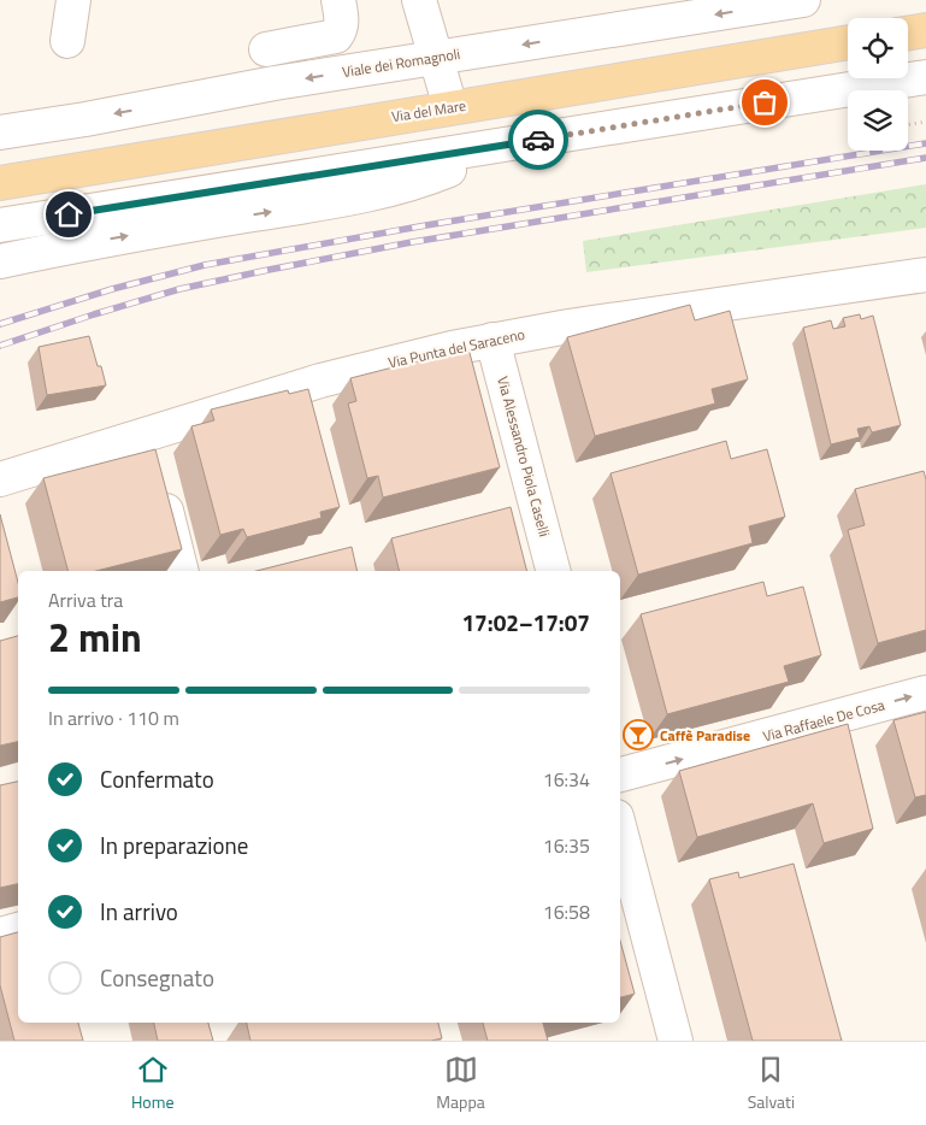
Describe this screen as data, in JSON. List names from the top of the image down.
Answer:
{
  "streets": {
    "main road": ["Via del Mare"],
    "street": [
      "Viale dei Romagnoli",
      "Via Punta del Saraceno",
      "Via Alessandro Piola Caselli",
      "Via Raffaele De Cosa"
    ]
  },
  "crossings": [
    ["Via Punta del Saraceno", "Via Alessandro Piola Caselli"]
  ],
  "one_way": ["Via Raffaele De Cosa"],
  "places": {
    "bar": ["Caffè Paradise"]
  },
  "page": {
    "heading": ["2 min", "Arriva tra", "17:02–17:07"],
    "bar": "In arrivo · 110 m",
    "list": [
      ["Confermato", "16:34"],
      ["In preparazione", "16:35"],
      ["In arrivo", "16:58"],
      "Consegnato"
    ],
    "tabs": ["Home", "Mappa", "Salvati"]
  }
}
